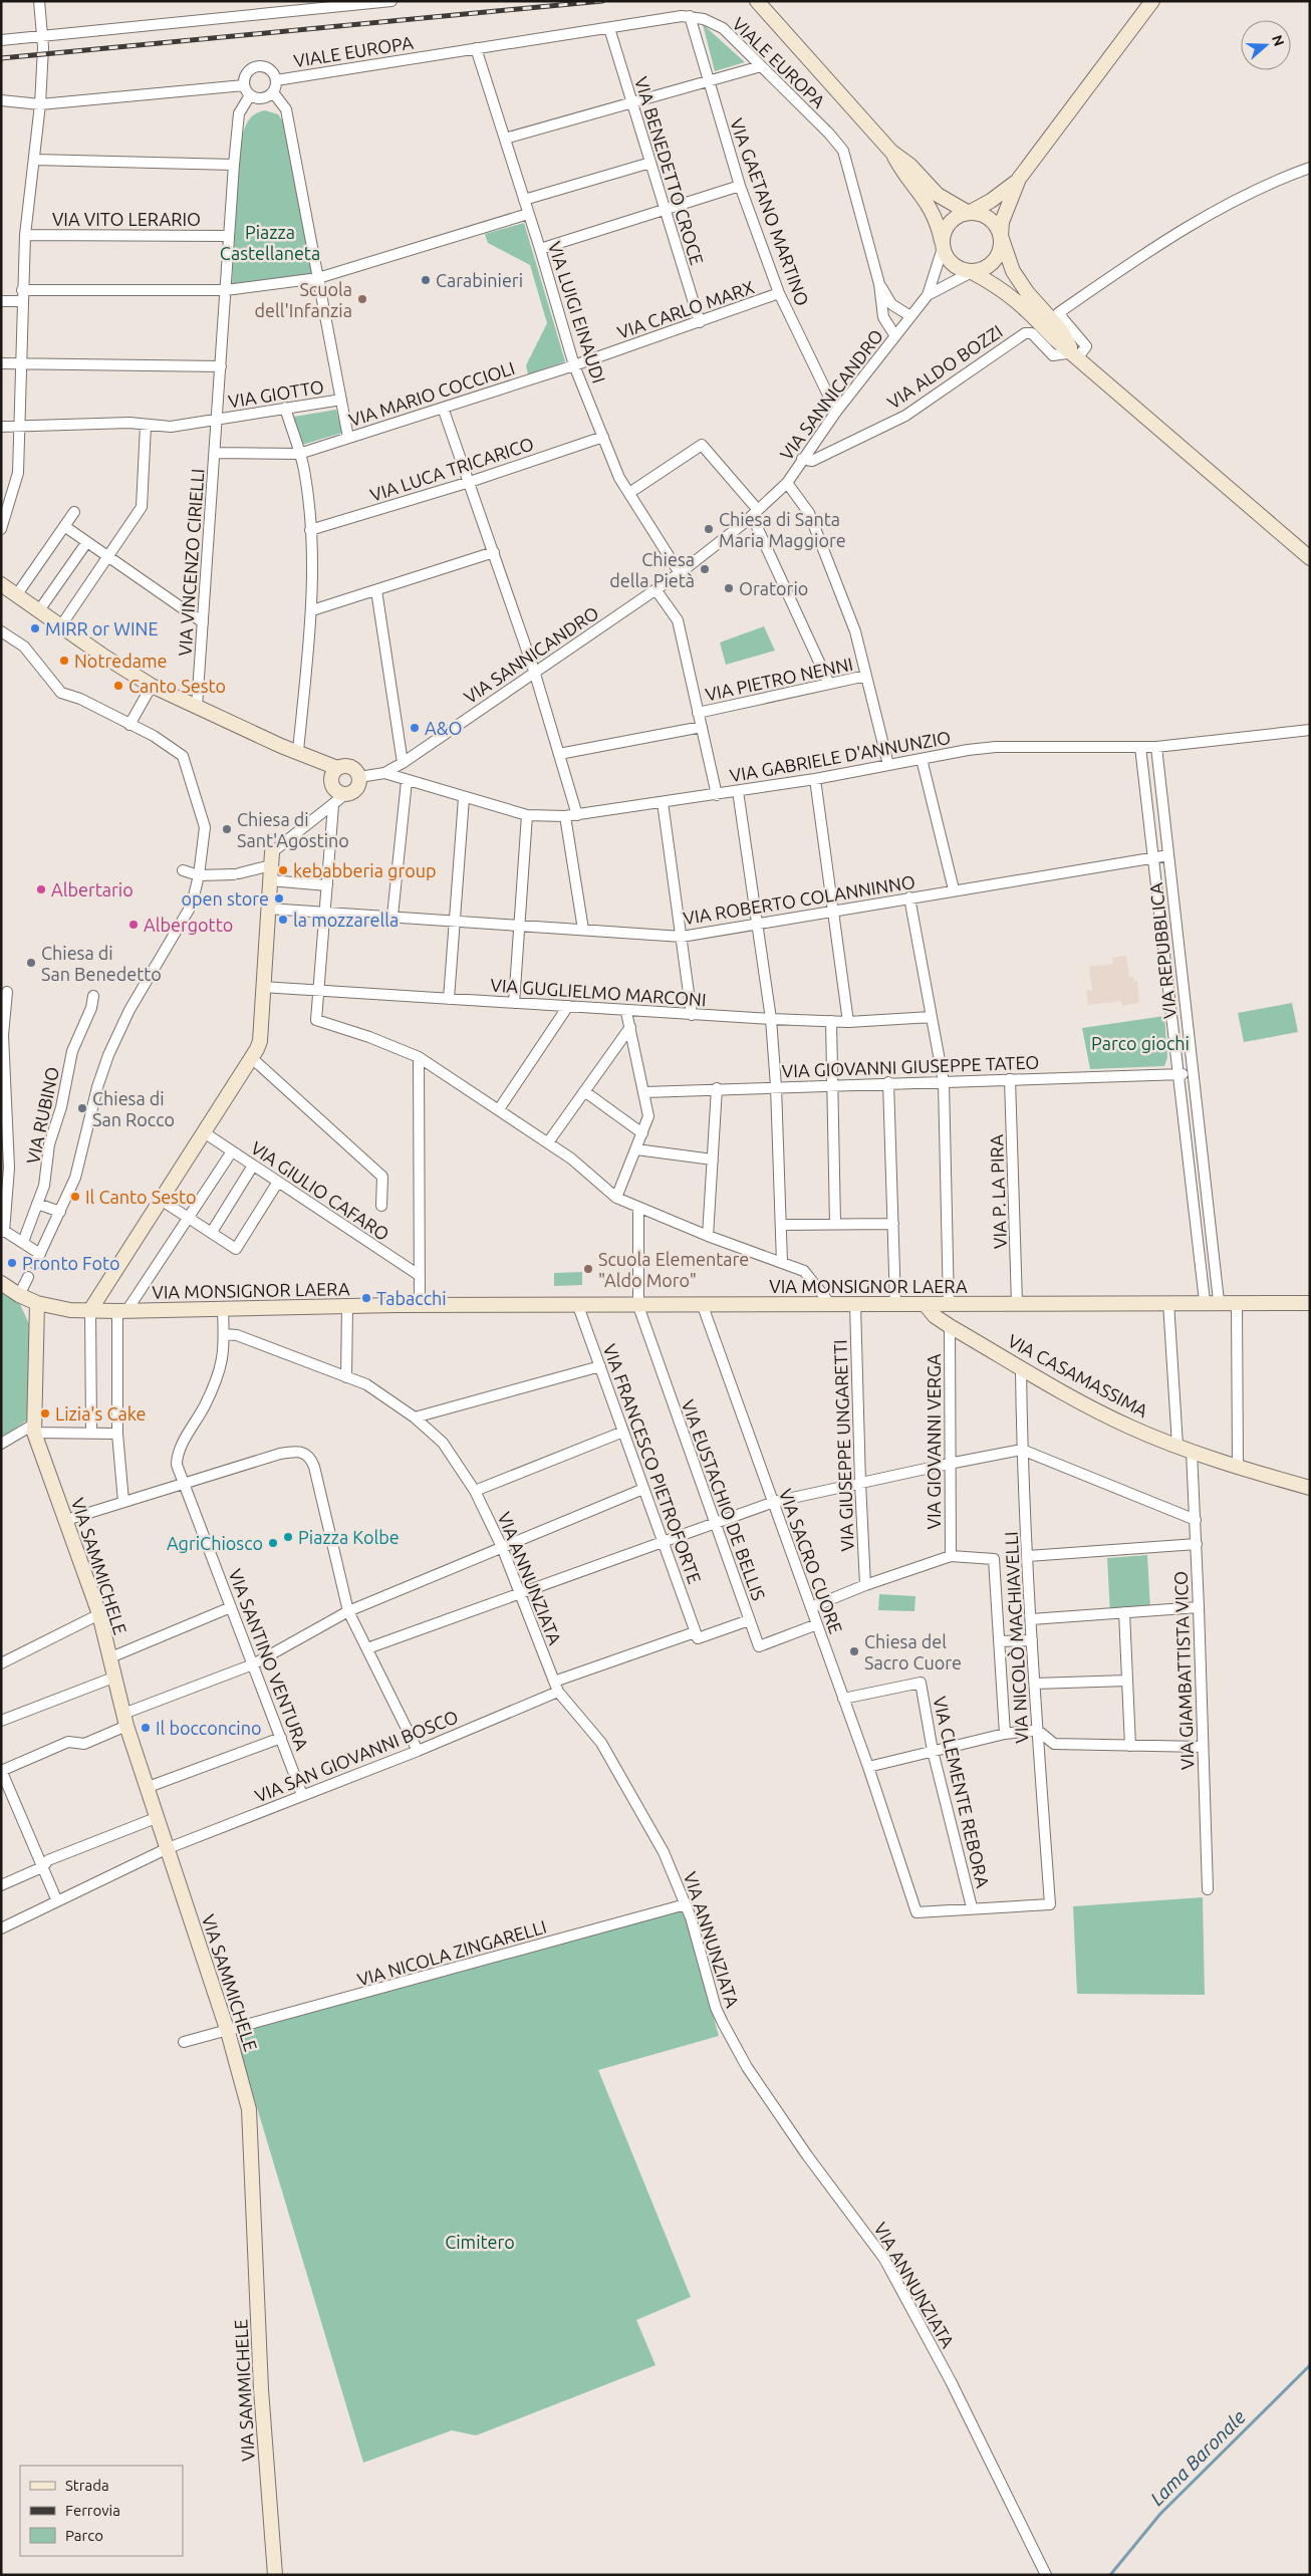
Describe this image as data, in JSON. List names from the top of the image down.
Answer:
{
  "streets": {
    "street": [
      "VIALE EUROPA",
      "VIA BENEDETTO CROCE",
      "VIA GAETANO MARTINO",
      "VIA VITO LERARIO",
      "VIA CARLO MARX",
      "VIA LUIGI EINAUDI",
      "VIA ALDO BOZZI",
      "VIA GIOTTO",
      "VIA MARIO COCCIOLI",
      "VIA SANNICANDRO",
      "VIA LUCA TRICARICO",
      "VIA VINCENZO CIRIELLI",
      "VIA PIETRO NENNI",
      "VIA GABRIELE D'ANNUNZIO",
      "VIA ROBERTO COLANNINNO",
      "VIA REPUBBLICA",
      "VIA GUGLIELMO MARCONI",
      "VIA GIOVANNI GIUSEPPE TATEO",
      "VIA RUBINO",
      "VIA GIULIO CAFARO",
      "VIA P. LA PIRA",
      "VIA MONSIGNOR LAERA",
      "VIA CASAMASSIMA",
      "VIA GIOVANNI VERGA",
      "VIA GIUSEPPE UNGARETTI",
      "VIA FRANCESCO PIETROFORTE",
      "VIA EUSTACHIO DE BELLIS",
      "VIA SACRO CUORE",
      "VIA SAMMICHELE",
      "VIA ANNUNZIATA",
      "VIA NICOLÒ MACHIAVELLI",
      "VIA SANTINO VENTURA",
      "VIA GIAMBATTISTA VICO",
      "VIA SAN GIOVANNI BOSCO",
      "VIA CLEMENTE REBORA",
      "VIA NICOLA ZINGARELLI"
    ]
  },
  "crossings": [
    ["VIALE EUROPA", "VIA BENEDETTO CROCE"],
    ["VIALE EUROPA", "VIA GAETANO MARTINO"],
    ["VIALE EUROPA", "VIA LUIGI EINAUDI"],
    ["VIALE EUROPA", "VIA SANNICANDRO"],
    ["VIALE EUROPA", "VIA VINCENZO CIRIELLI"],
    ["VIA BENEDETTO CROCE", "VIA CARLO MARX"],
    ["VIA GAETANO MARTINO", "VIA CARLO MARX"],
    ["VIA GAETANO MARTINO", "VIA SANNICANDRO"],
    ["VIA VITO LERARIO", "VIA VINCENZO CIRIELLI"],
    ["VIA CARLO MARX", "VIA LUIGI EINAUDI"],
    ["VIA CARLO MARX", "VIA MARIO COCCIOLI"],
    ["VIA LUIGI EINAUDI", "VIA MARIO COCCIOLI"],
    ["VIA LUIGI EINAUDI", "VIA SANNICANDRO"],
    ["VIA LUIGI EINAUDI", "VIA LUCA TRICARICO"],
    ["VIA ALDO BOZZI", "VIA SANNICANDRO"],
    ["VIA GIOTTO", "VIA VINCENZO CIRIELLI"],
    ["VIA MARIO COCCIOLI", "VIA VINCENZO CIRIELLI"],
    ["VIA SANNICANDRO", "VIA GABRIELE D'ANNUNZIO"],
    ["VIA GABRIELE D'ANNUNZIO", "VIA REPUBBLICA"],
    ["VIA ROBERTO COLANNINNO", "VIA REPUBBLICA"],
    ["VIA REPUBBLICA", "VIA GIOVANNI GIUSEPPE TATEO"],
    ["VIA REPUBBLICA", "VIA MONSIGNOR LAERA"],
    ["VIA GIOVANNI GIUSEPPE TATEO", "VIA P. LA PIRA"],
    ["VIA P. LA PIRA", "VIA MONSIGNOR LAERA"],
    ["VIA MONSIGNOR LAERA", "VIA CASAMASSIMA"],
    ["VIA MONSIGNOR LAERA", "VIA GIUSEPPE UNGARETTI"],
    ["VIA MONSIGNOR LAERA", "VIA FRANCESCO PIETROFORTE"],
    ["VIA MONSIGNOR LAERA", "VIA EUSTACHIO DE BELLIS"],
    ["VIA MONSIGNOR LAERA", "VIA SACRO CUORE"],
    ["VIA MONSIGNOR LAERA", "VIA SANTINO VENTURA"],
    ["VIA CASAMASSIMA", "VIA GIOVANNI VERGA"],
    ["VIA CASAMASSIMA", "VIA NICOLÒ MACHIAVELLI"],
    ["VIA CASAMASSIMA", "VIA GIAMBATTISTA VICO"],
    ["VIA EUSTACHIO DE BELLIS", "VIA SACRO CUORE"],
    ["VIA SACRO CUORE", "VIA NICOLÒ MACHIAVELLI"],
    ["VIA SACRO CUORE", "VIA CLEMENTE REBORA"],
    ["VIA SAMMICHELE", "VIA SAN GIOVANNI BOSCO"],
    ["VIA SAMMICHELE", "VIA NICOLA ZINGARELLI"],
    ["VIA ANNUNZIATA", "VIA SANTINO VENTURA"],
    ["VIA ANNUNZIATA", "VIA SAN GIOVANNI BOSCO"],
    ["VIA ANNUNZIATA", "VIA NICOLA ZINGARELLI"],
    ["VIA NICOLÒ MACHIAVELLI", "VIA CLEMENTE REBORA"],
    ["VIA SANTINO VENTURA", "VIA SAN GIOVANNI BOSCO"]
  ],
  "water": ["Lama Baronale"],
  "parks": ["Piazza Castellaneta", "Parco giochi", "Cimitero"],
  "places": [
    "Carabinieri",
    "Scuola dell'Infanzia",
    "Chiesa di Santa Maria Maggiore",
    "Chiesa della Pietà",
    "Oratorio",
    "MIRR or WINE",
    "Notredame",
    "Canto Sesto",
    "A&O",
    "Chiesa di Sant'Agostino",
    "kebabberia group",
    "Albertario",
    "open store",
    "la mozzarella",
    "Albergotto",
    "Chiesa di San Benedetto",
    "Chiesa di San Rocco",
    "Il Canto Sesto",
    "Pronto Foto",
    "Scuola Elementare \"Aldo Moro\"",
    "Tabacchi",
    "Lizia's Cake",
    "Piazza Kolbe",
    "AgriChiosco",
    "Chiesa del Sacro Cuore",
    "Il bocconcino"
  ],
  "legend": ["Strada", "Ferrovia", "Parco"],
  "north": "right"
}
